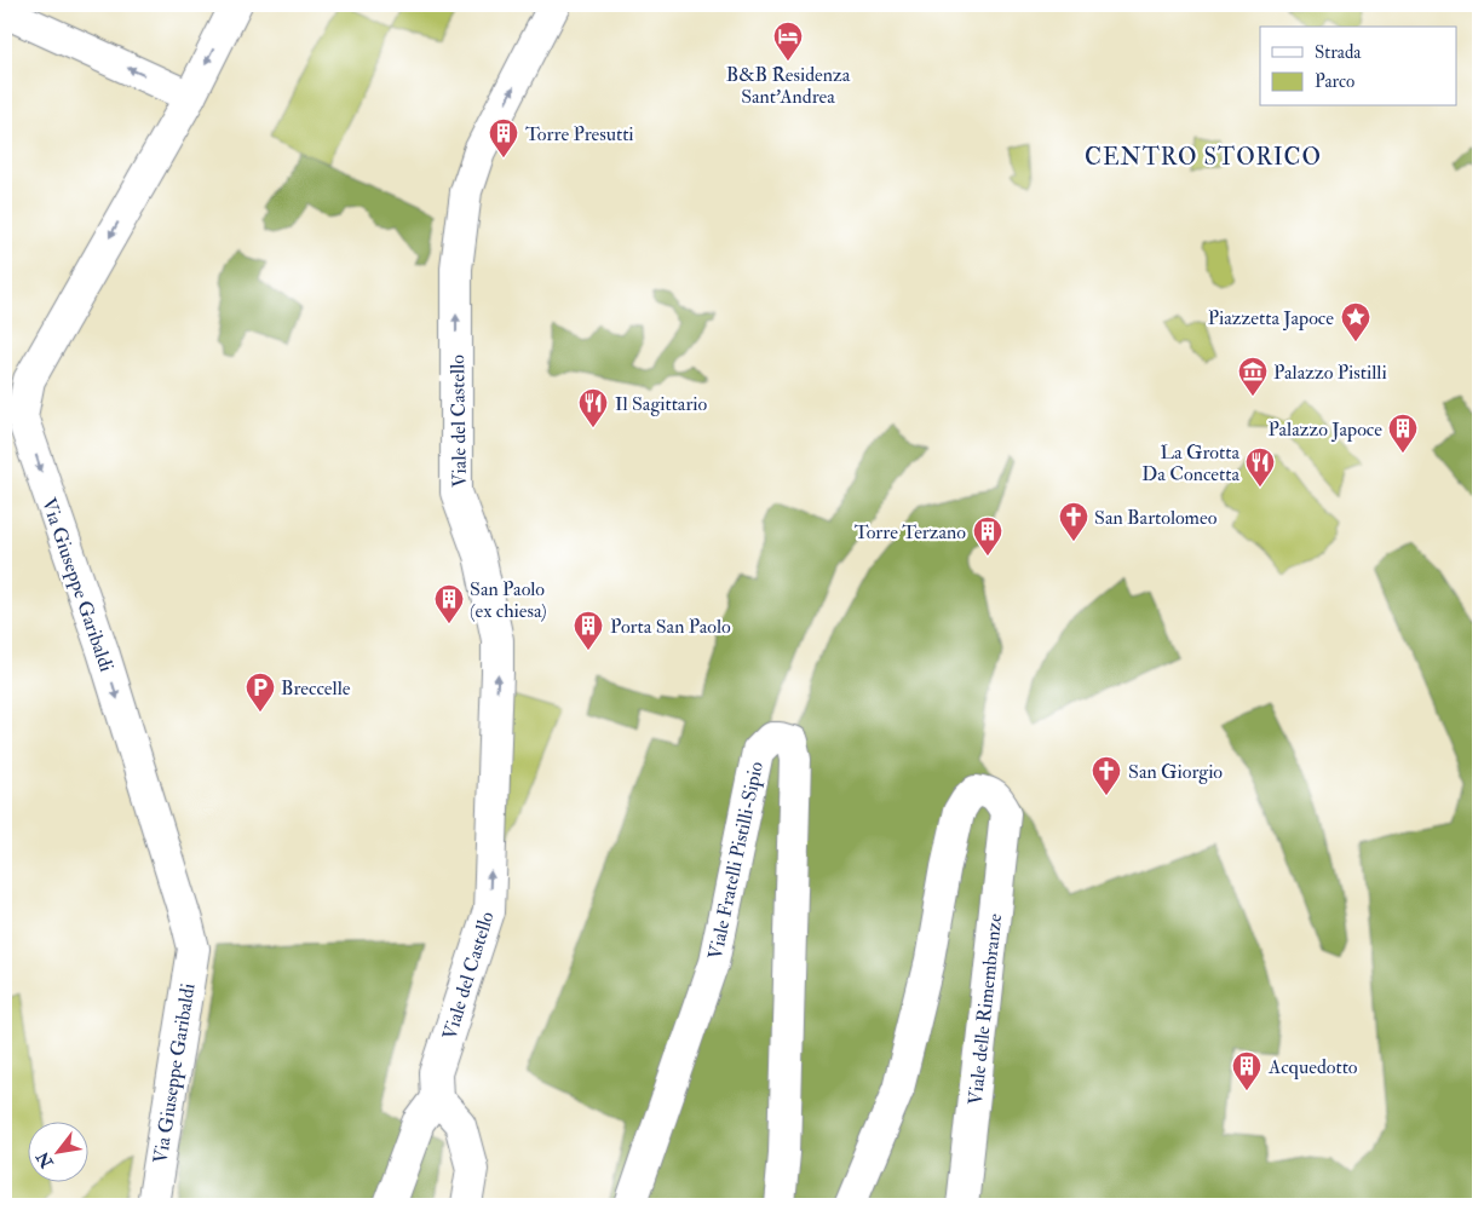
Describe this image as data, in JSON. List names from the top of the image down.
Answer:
{
  "streets": {
    "street": [
      "Viale del Castello",
      "Via Giuseppe Garibaldi",
      "Viale Fratelli Pistilli-Sipio",
      "Viale delle Rimembranze"
    ]
  },
  "one_way": ["Viale del Castello", "Via Giuseppe Garibaldi"],
  "districts": ["CENTRO STORICO"],
  "places": {
    "hotel": ["B&B Residenza Sant'Andrea"],
    "building": [
      "Torre Presutti",
      "Palazzo Japoce",
      "Torre Terzano",
      "San Paolo (ex chiesa)",
      "Porta San Paolo",
      "Acquedotto"
    ],
    "place": ["Piazzetta Japoce"],
    "museum": ["Palazzo Pistilli"],
    "restaurant": ["Il Sagittario", "La Grotta Da Concetta"],
    "church": ["San Bartolomeo", "San Giorgio"],
    "parking": ["Breccelle"]
  },
  "legend": ["Strada", "Parco"],
  "north": "bottom left"
}
